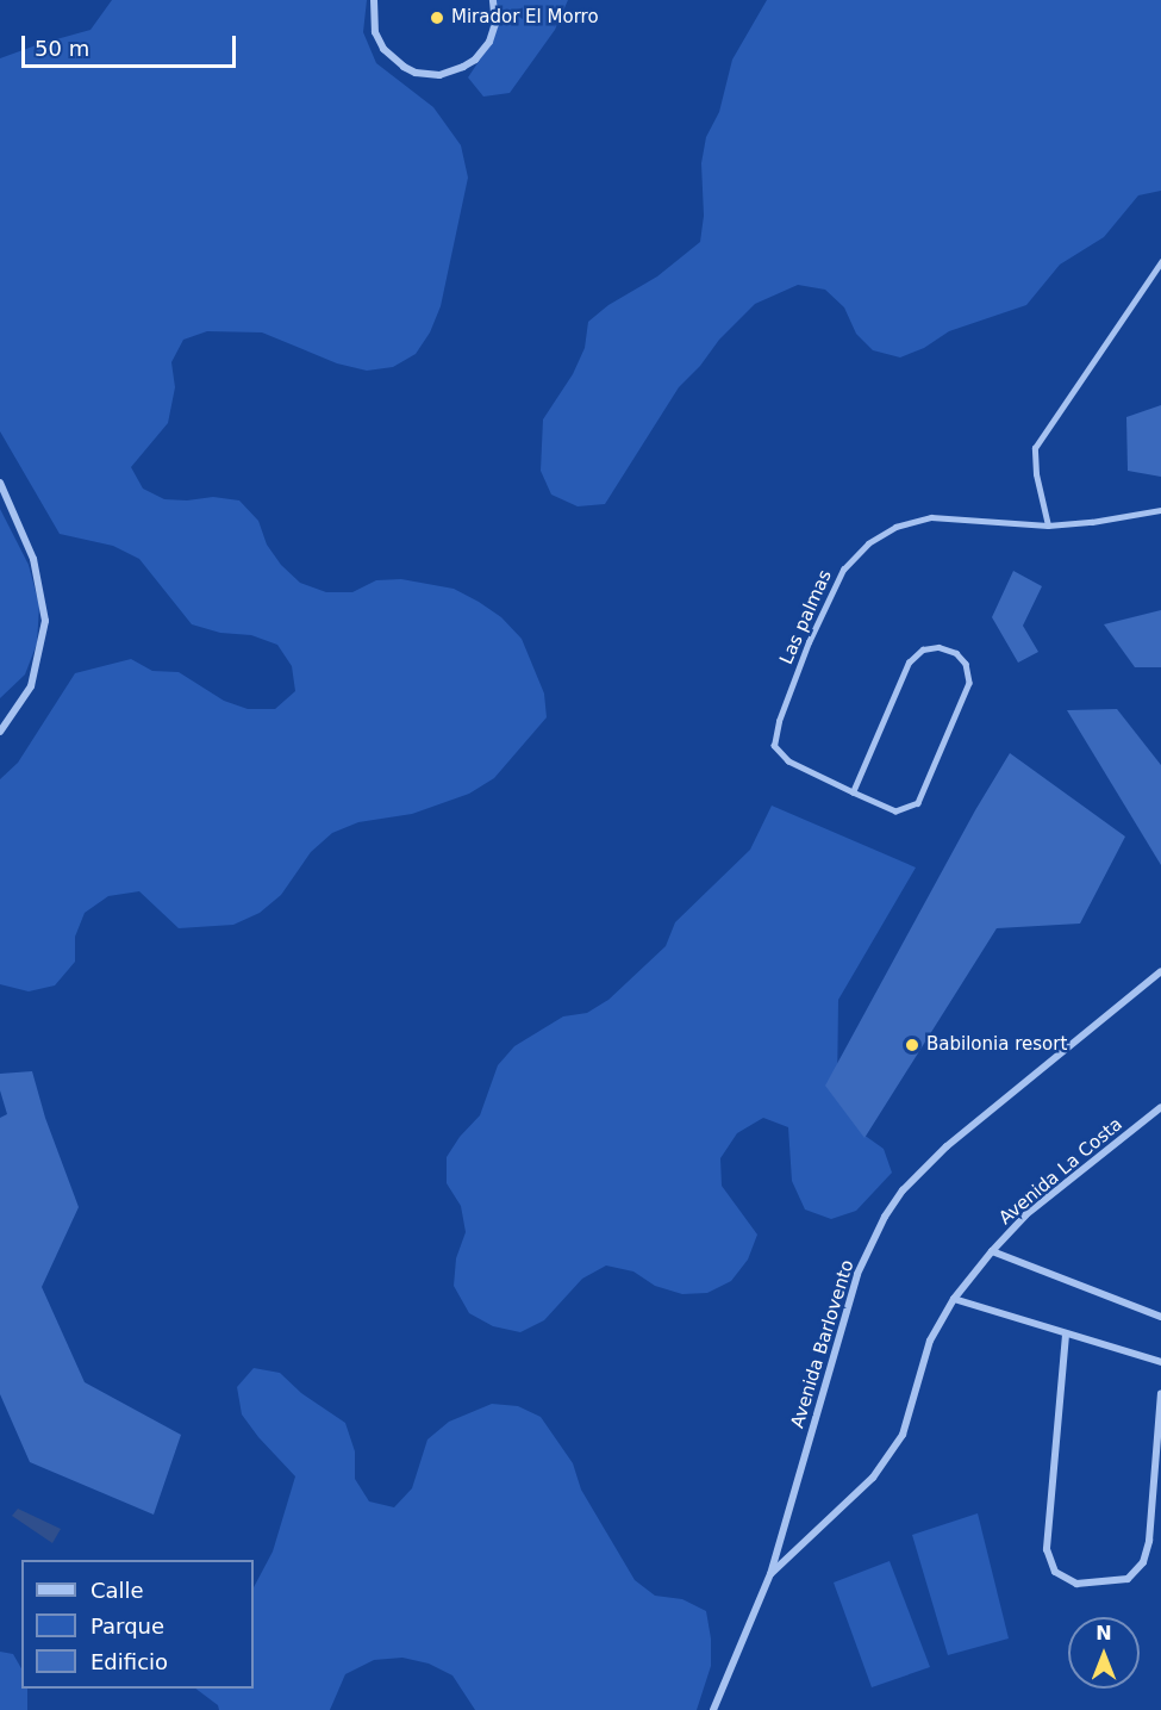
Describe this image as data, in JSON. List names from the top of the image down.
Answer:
{
  "streets": {
    "street": ["Avenida La Costa", "Avenida Barlovento"],
    "lane": ["Las palmas"]
  },
  "crossings": [
    ["Avenida La Costa", "Avenida Barlovento"]
  ],
  "places": ["Mirador El Morro", "Babilonia resort"],
  "legend": ["Calle", "Parque", "Edificio"],
  "scale_bar": "50 m",
  "north": "top"
}
